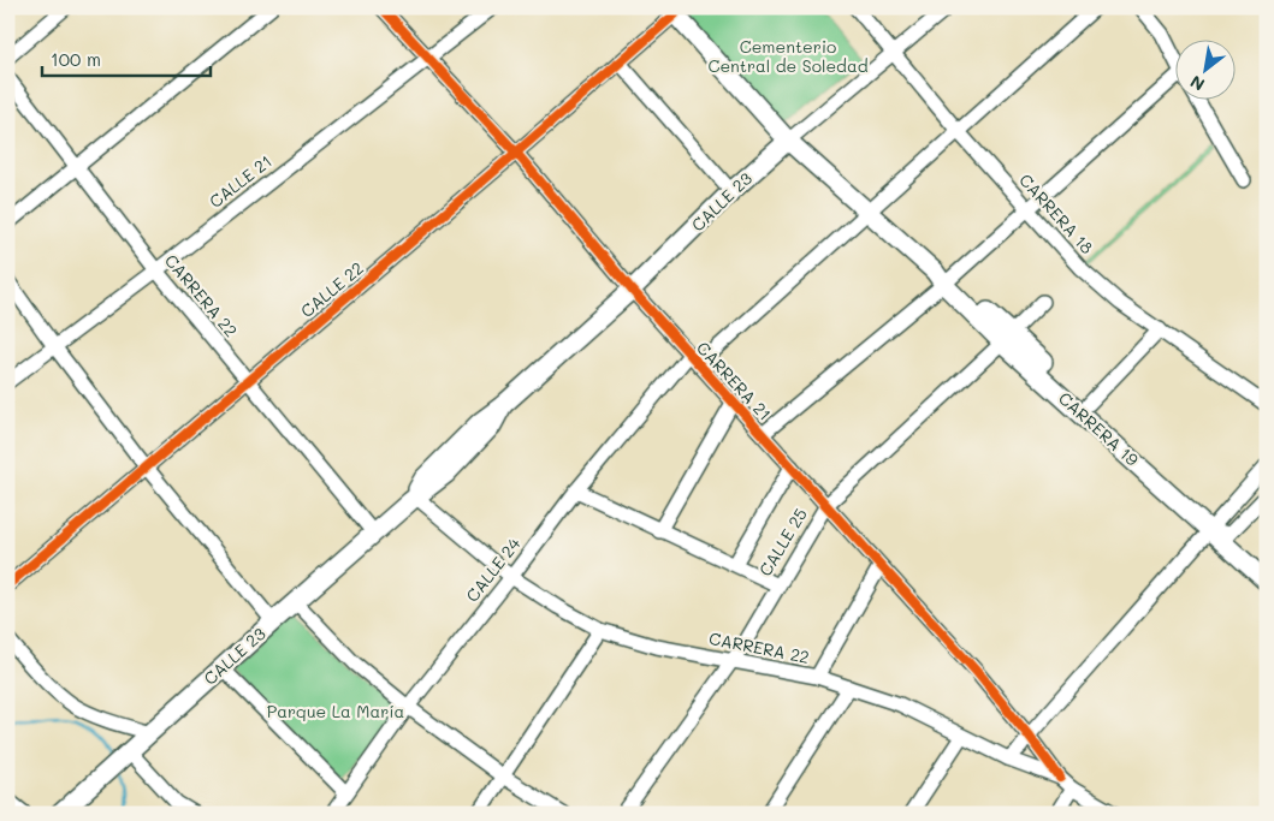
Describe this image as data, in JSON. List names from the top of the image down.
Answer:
{
  "streets": {
    "street": [
      "CALLE 21",
      "CALLE 23",
      "CARRERA 18",
      "CALLE 22",
      "CARRERA 22",
      "CARRERA 21",
      "CARRERA 19",
      "CALLE 25",
      "CALLE 24"
    ]
  },
  "crossings": [
    ["CALLE 21", "CARRERA 22"],
    ["CALLE 21", "CARRERA 21"],
    ["CALLE 23", "CARRERA 18"],
    ["CALLE 23", "CARRERA 22"],
    ["CALLE 23", "CARRERA 21"],
    ["CALLE 23", "CARRERA 19"],
    ["CARRERA 18", "CALLE 24"],
    ["CALLE 22", "CARRERA 22"],
    ["CALLE 22", "CARRERA 21"],
    ["CALLE 22", "CARRERA 19"],
    ["CARRERA 22", "CARRERA 21"],
    ["CARRERA 22", "CALLE 25"],
    ["CARRERA 22", "CALLE 24"],
    ["CARRERA 21", "CALLE 25"],
    ["CARRERA 21", "CALLE 24"],
    ["CARRERA 19", "CALLE 25"],
    ["CARRERA 19", "CALLE 24"]
  ],
  "parks": ["Cementerio Central de Soledad", "Parque La María"],
  "scale_bar": "100 m",
  "north": "bottom left"
}
